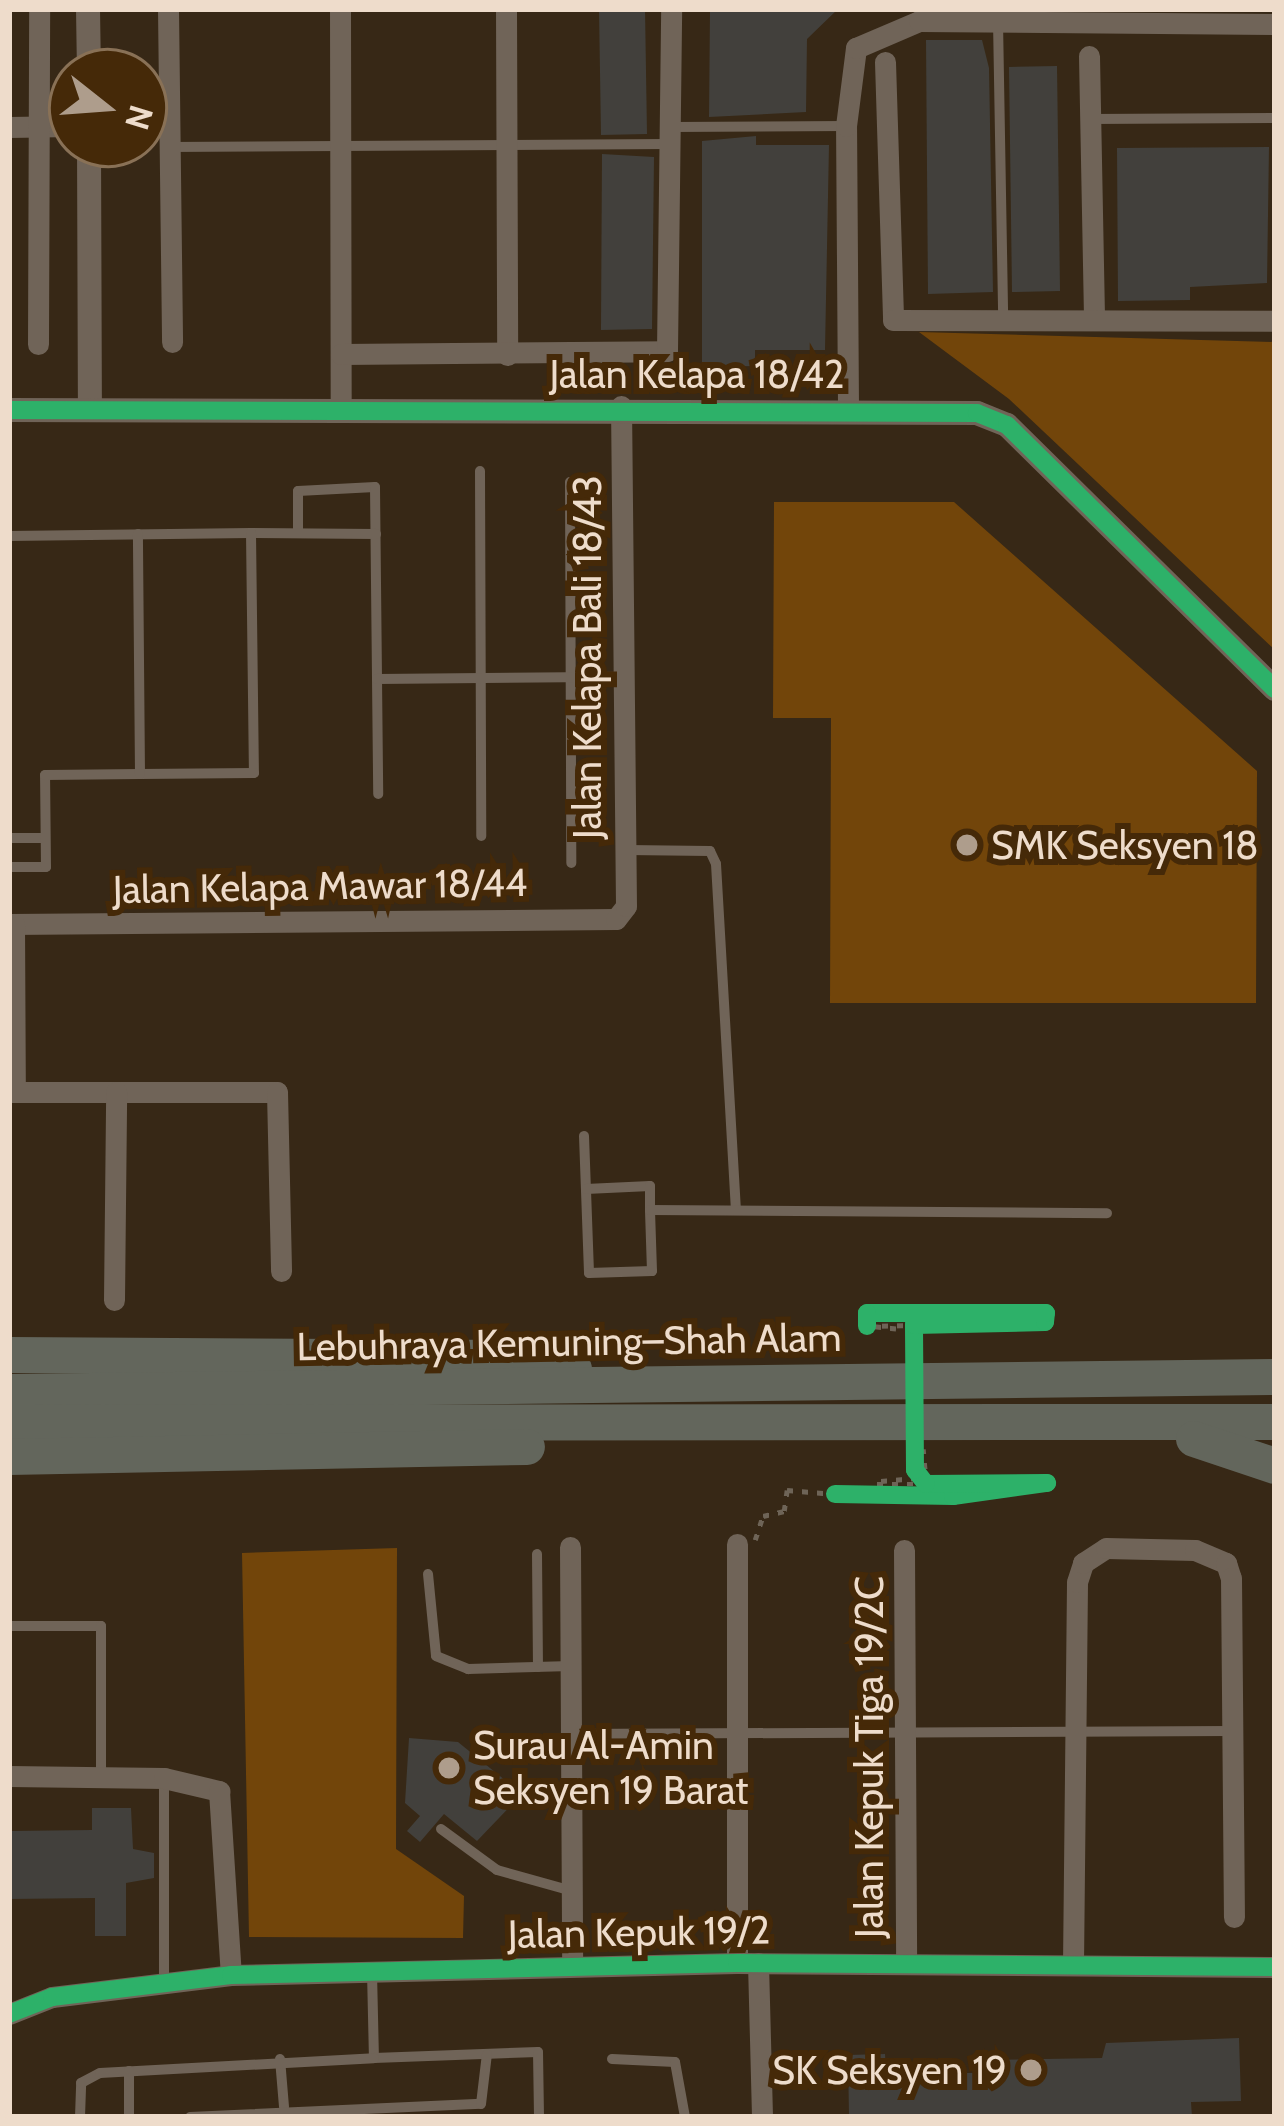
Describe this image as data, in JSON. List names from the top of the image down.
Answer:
{
  "streets": {
    "highway": ["Lebuhraya Kemuning–Shah Alam"],
    "street": [
      "Jalan Kelapa 18/42",
      "Jalan Kelapa Bali 18/43",
      "Jalan Kelapa Mawar 18/44",
      "Jalan Kepuk Tiga 19/2C",
      "Jalan Kepuk 19/2"
    ]
  },
  "crossings": [
    ["Jalan Kelapa 18/42", "Jalan Kelapa Bali 18/43"],
    ["Jalan Kelapa Bali 18/43", "Jalan Kelapa Mawar 18/44"],
    ["Jalan Kepuk Tiga 19/2C", "Jalan Kepuk 19/2"]
  ],
  "places": ["SMK Seksyen 18", "Surau Al-Amin Seksyen 19 Barat", "SK Seksyen 19"],
  "north": "right"
}
